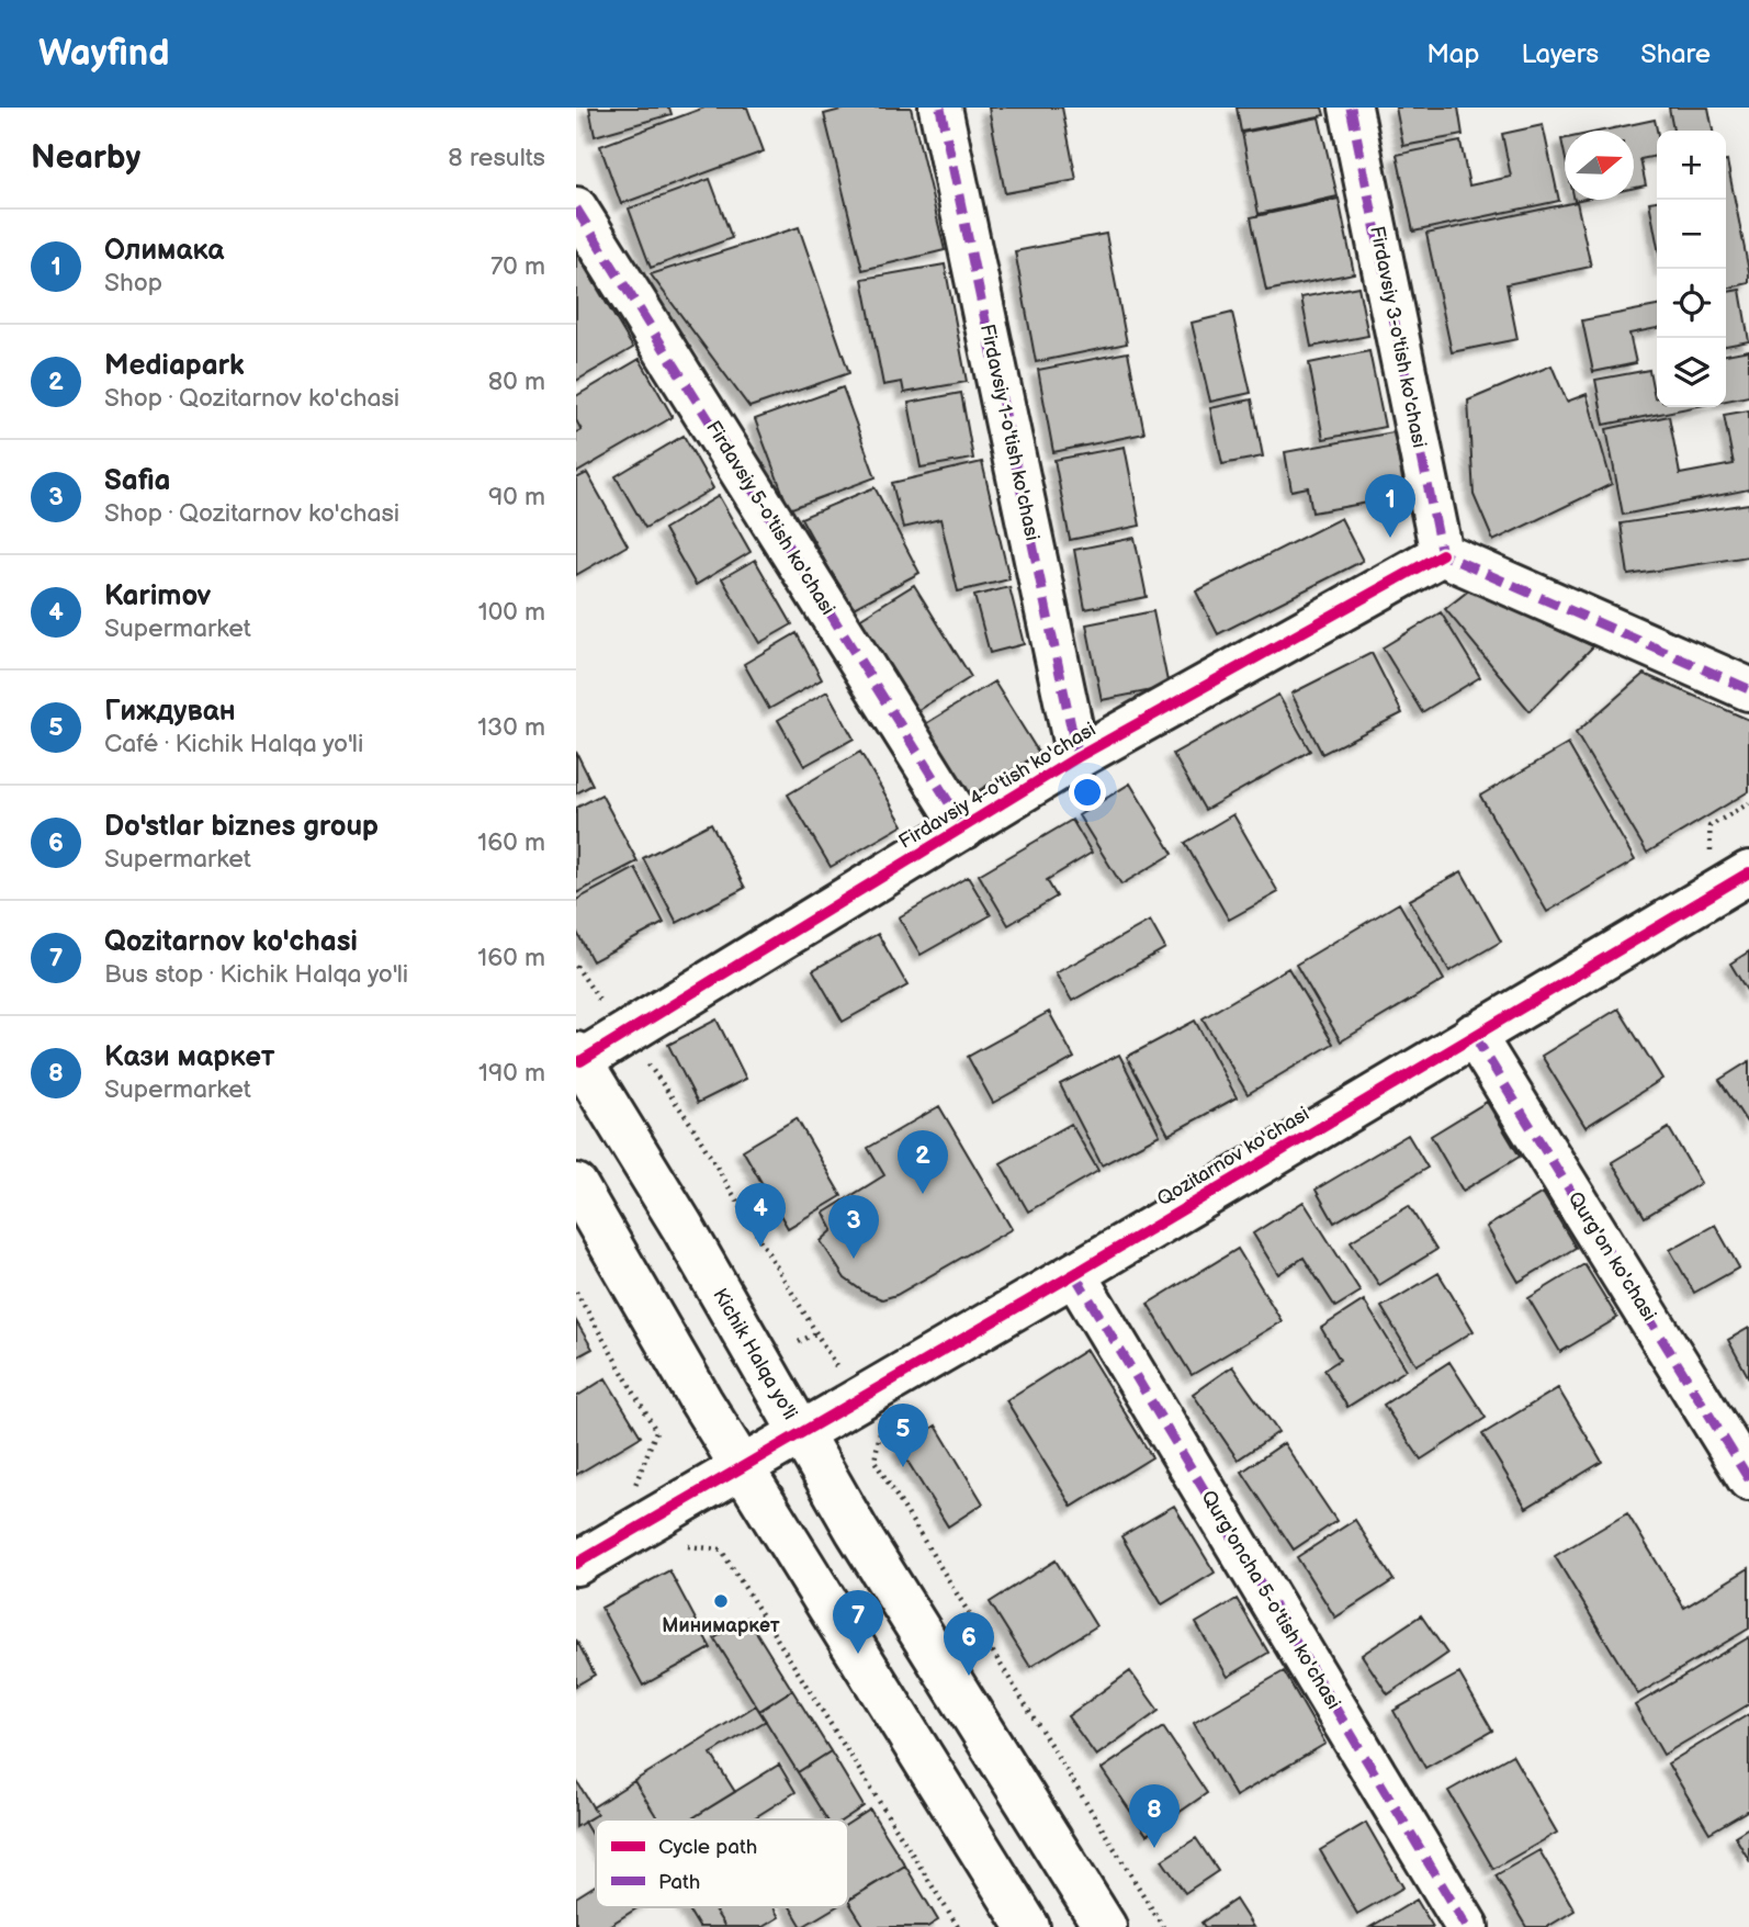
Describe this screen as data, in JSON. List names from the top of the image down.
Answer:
{
  "streets": {
    "main road": [
      "Firdavsiy 3-o'tish ko'chasi",
      "Firdavsiy 1-o'tish ko'chasi",
      "Firdavsiy 5-o'tish ko'chasi",
      "Firdavsiy 4-o'tish ko'chasi",
      "Qozitarnov ko'chasi",
      "Qurg'on ko'chasi",
      "Kichik Halqa yo'li",
      "Qurg'oncha 5-o'tish ko'chasi"
    ]
  },
  "crossings": [
    ["Firdavsiy 3-o'tish ko'chasi", "Firdavsiy 4-o'tish ko'chasi"],
    ["Firdavsiy 1-o'tish ko'chasi", "Firdavsiy 4-o'tish ko'chasi"],
    ["Firdavsiy 5-o'tish ko'chasi", "Firdavsiy 4-o'tish ko'chasi"],
    ["Firdavsiy 4-o'tish ko'chasi", "Kichik Halqa yo'li"],
    ["Qozitarnov ko'chasi", "Qurg'on ko'chasi"],
    ["Qozitarnov ko'chasi", "Kichik Halqa yo'li"],
    ["Qozitarnov ko'chasi", "Qurg'oncha 5-o'tish ko'chasi"]
  ],
  "places": ["Минимаркет"],
  "legend": ["Cycle path", "Path"],
  "north": "right",
  "page": {
    "header": "Wayfind",
    "nav": ["Map", "Layers", "Share"],
    "heading": ["Nearby", "8 results"],
    "map_buttons": ["+", "−"],
    "list": [
      {
        "mark": "1",
        "name": "Олимака",
        "note": "Shop",
        "value": "70 m"
      },
      {
        "mark": "2",
        "name": "Mediapark",
        "note": "Shop · Qozitarnov ko'chasi",
        "value": "80 m"
      },
      {
        "mark": "3",
        "name": "Safia",
        "note": "Shop · Qozitarnov ko'chasi",
        "value": "90 m"
      },
      {
        "mark": "4",
        "name": "Karimov",
        "note": "Supermarket",
        "value": "100 m"
      },
      {
        "mark": "5",
        "name": "Гиждуван",
        "note": "Café · Kichik Halqa yo'li",
        "value": "130 m"
      },
      {
        "mark": "6",
        "name": "Do'stlar biznes group",
        "note": "Supermarket",
        "value": "160 m"
      },
      {
        "mark": "7",
        "name": "Qozitarnov ko'chasi",
        "note": "Bus stop · Kichik Halqa yo'li",
        "value": "160 m"
      },
      {
        "mark": "8",
        "name": "Кази маркет",
        "note": "Supermarket",
        "value": "190 m"
      }
    ],
    "pins": [
      "1",
      "2",
      "4",
      "3",
      "5",
      "7",
      "6",
      "8"
    ]
  }
}
